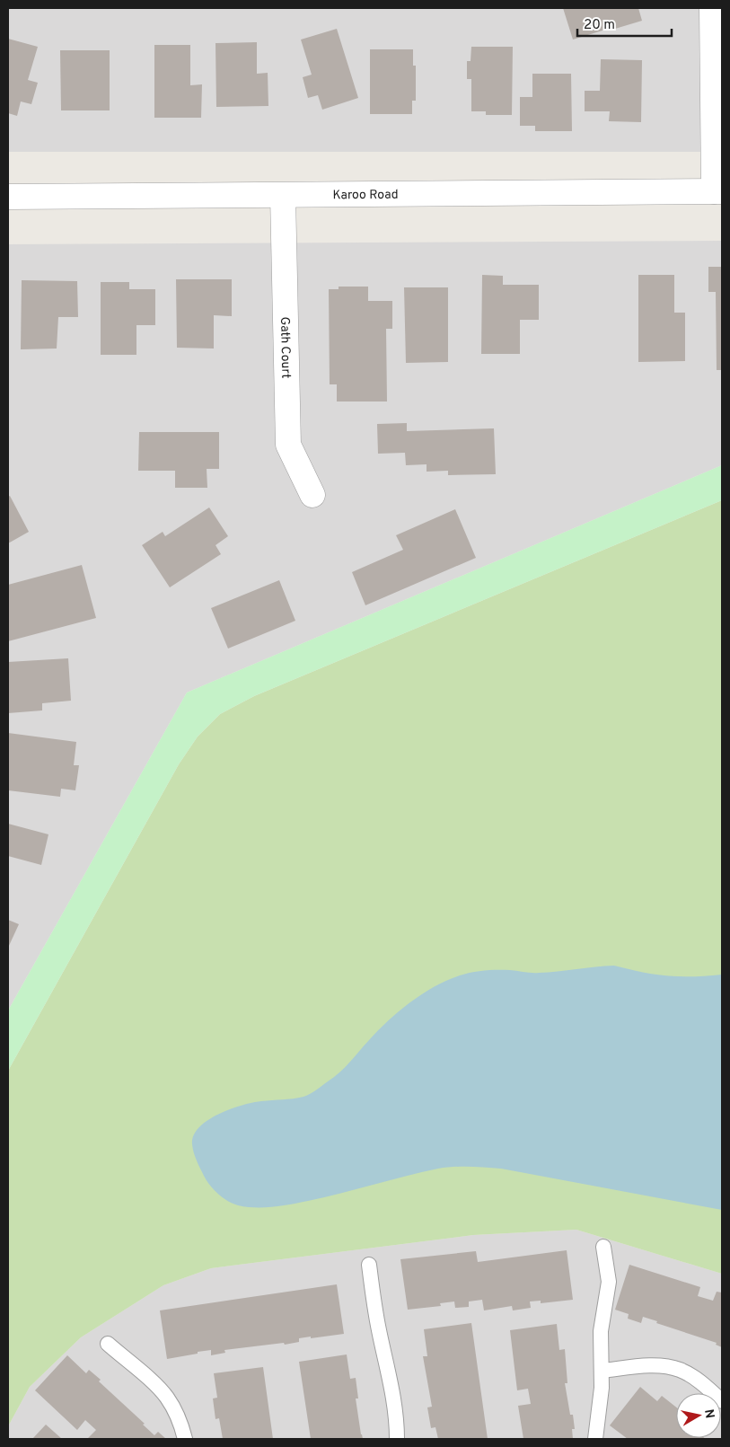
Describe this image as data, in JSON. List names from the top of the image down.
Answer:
{
  "streets": {
    "street": ["Karoo Road", "Gath Court"]
  },
  "crossings": [
    ["Karoo Road", "Gath Court"]
  ],
  "scale_bar": "20 m",
  "north": "right"
}
